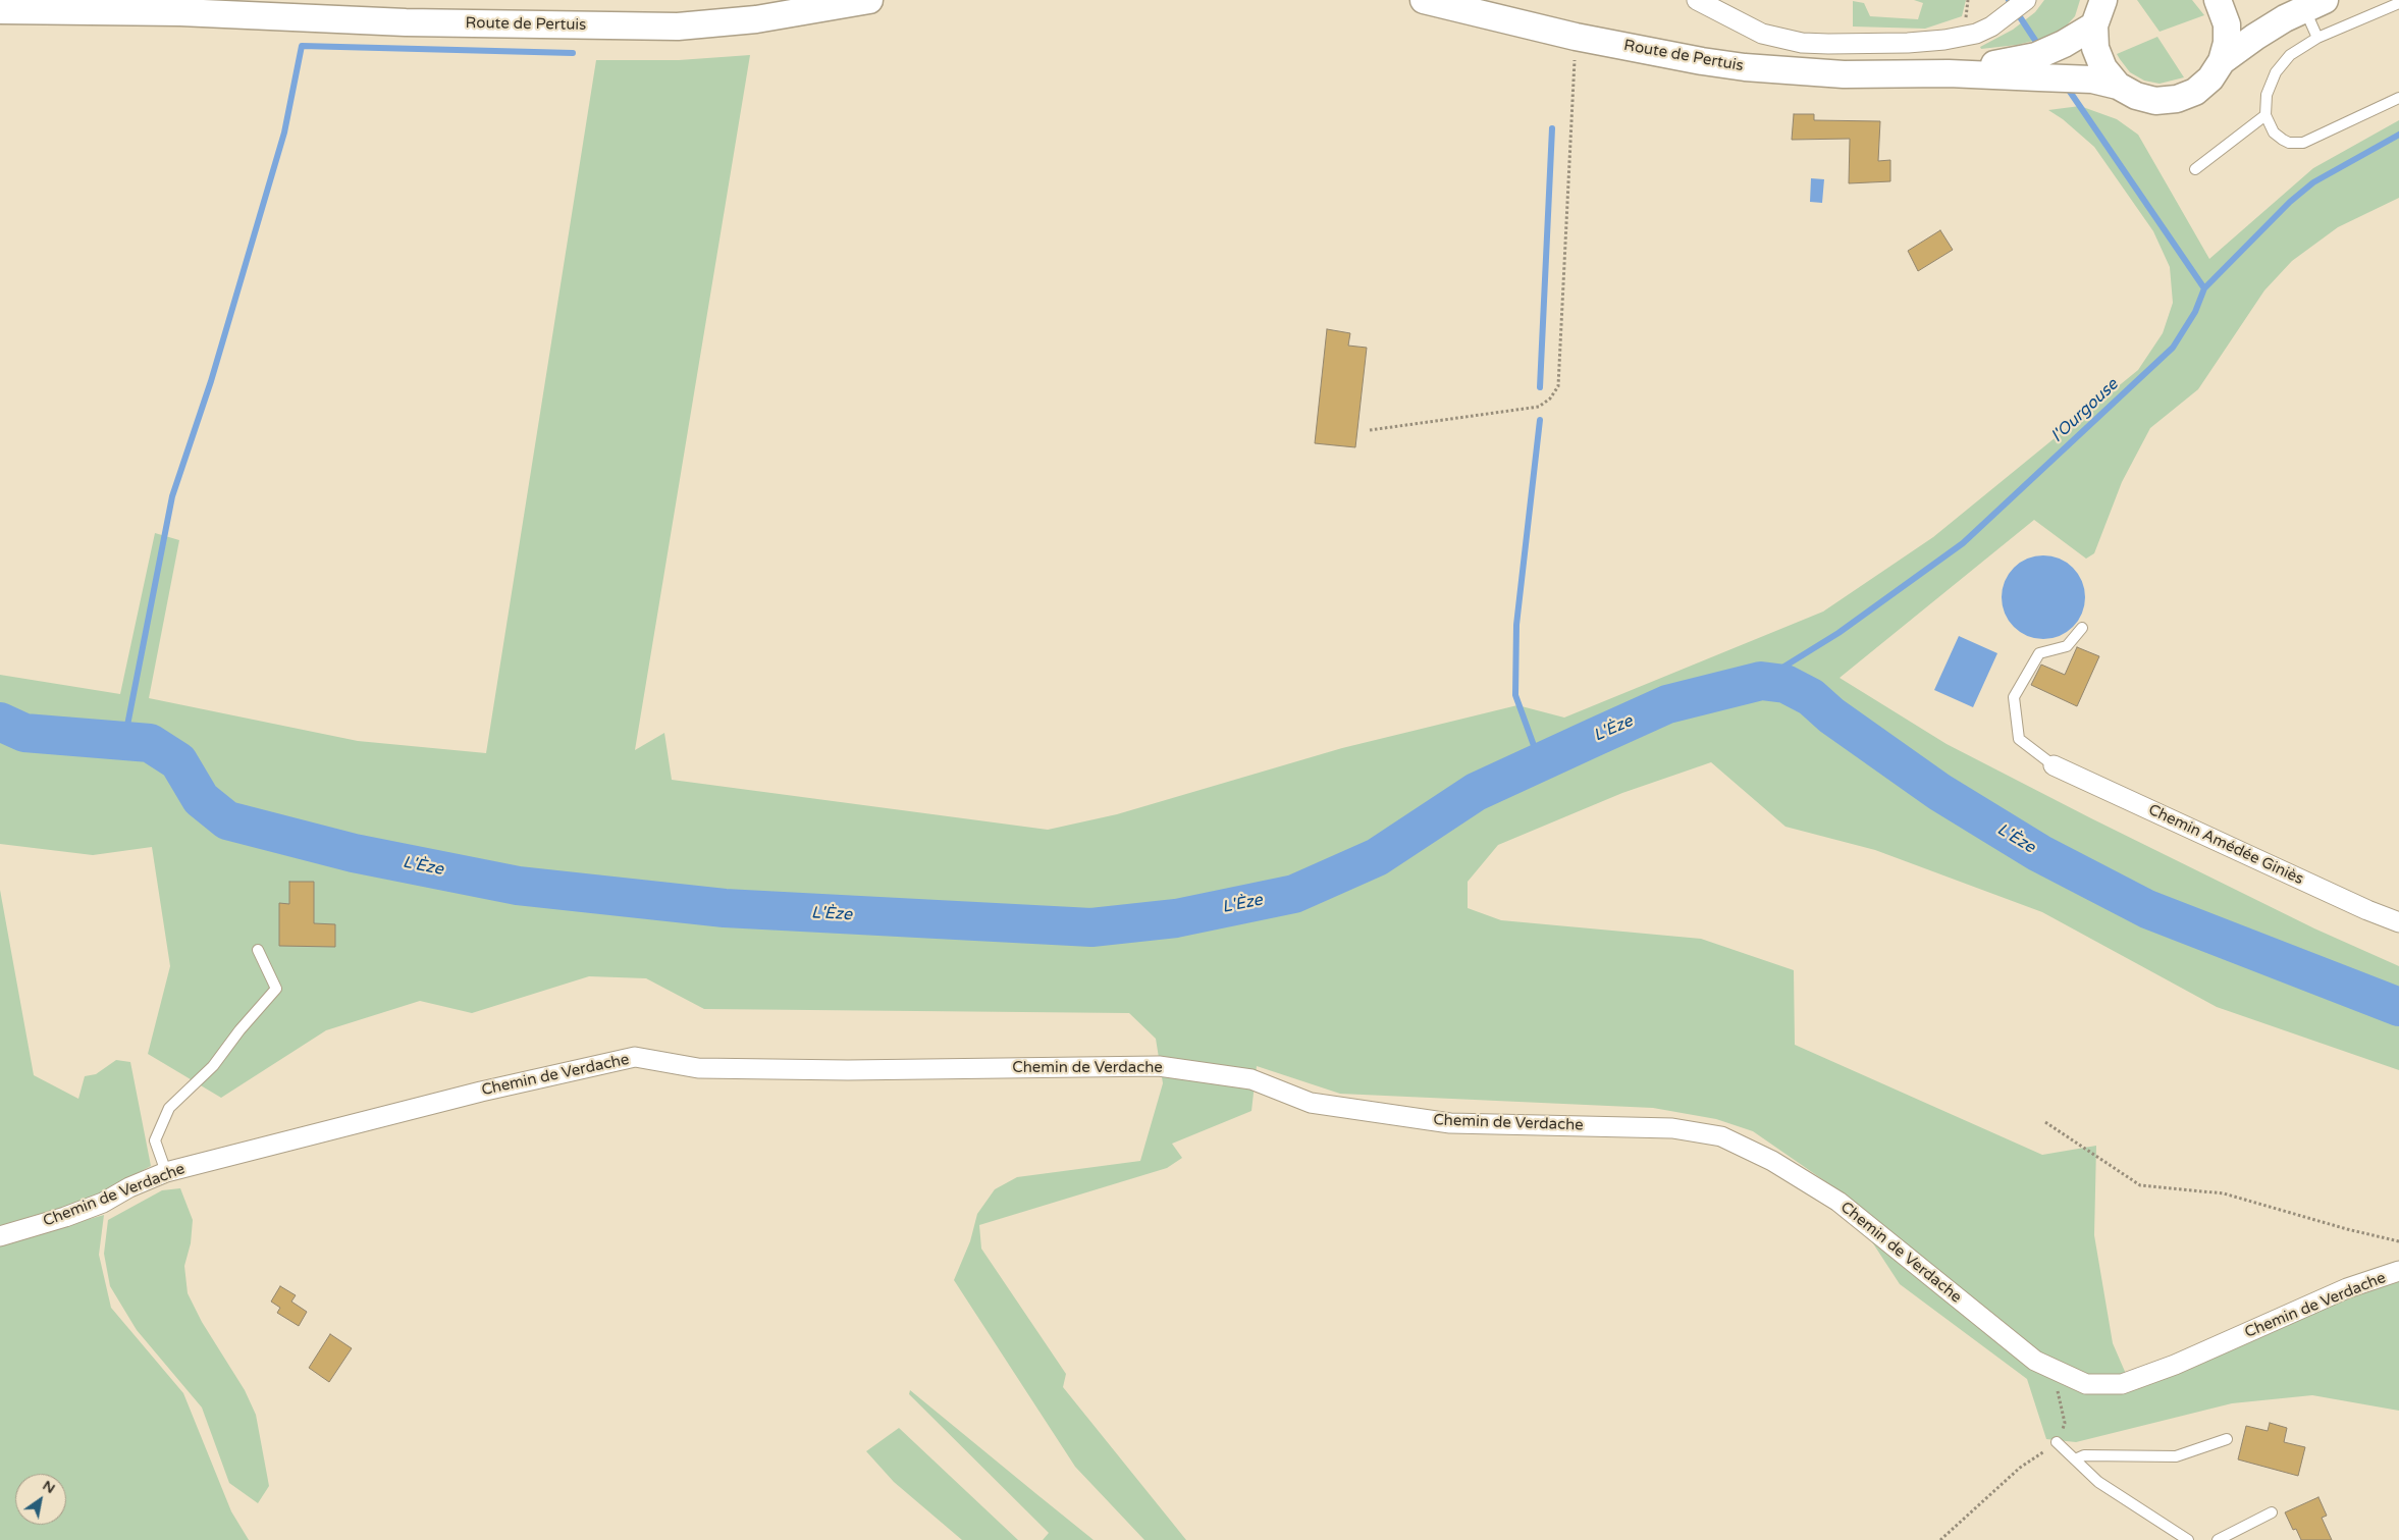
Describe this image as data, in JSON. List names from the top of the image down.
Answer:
{
  "streets": {
    "main road": ["Route de Pertuis"],
    "street": ["Chemin Amédée Giniès", "Chemin de Verdache"]
  },
  "water": ["l'Ourgouse", "L'Èze"],
  "north": "top right"
}
